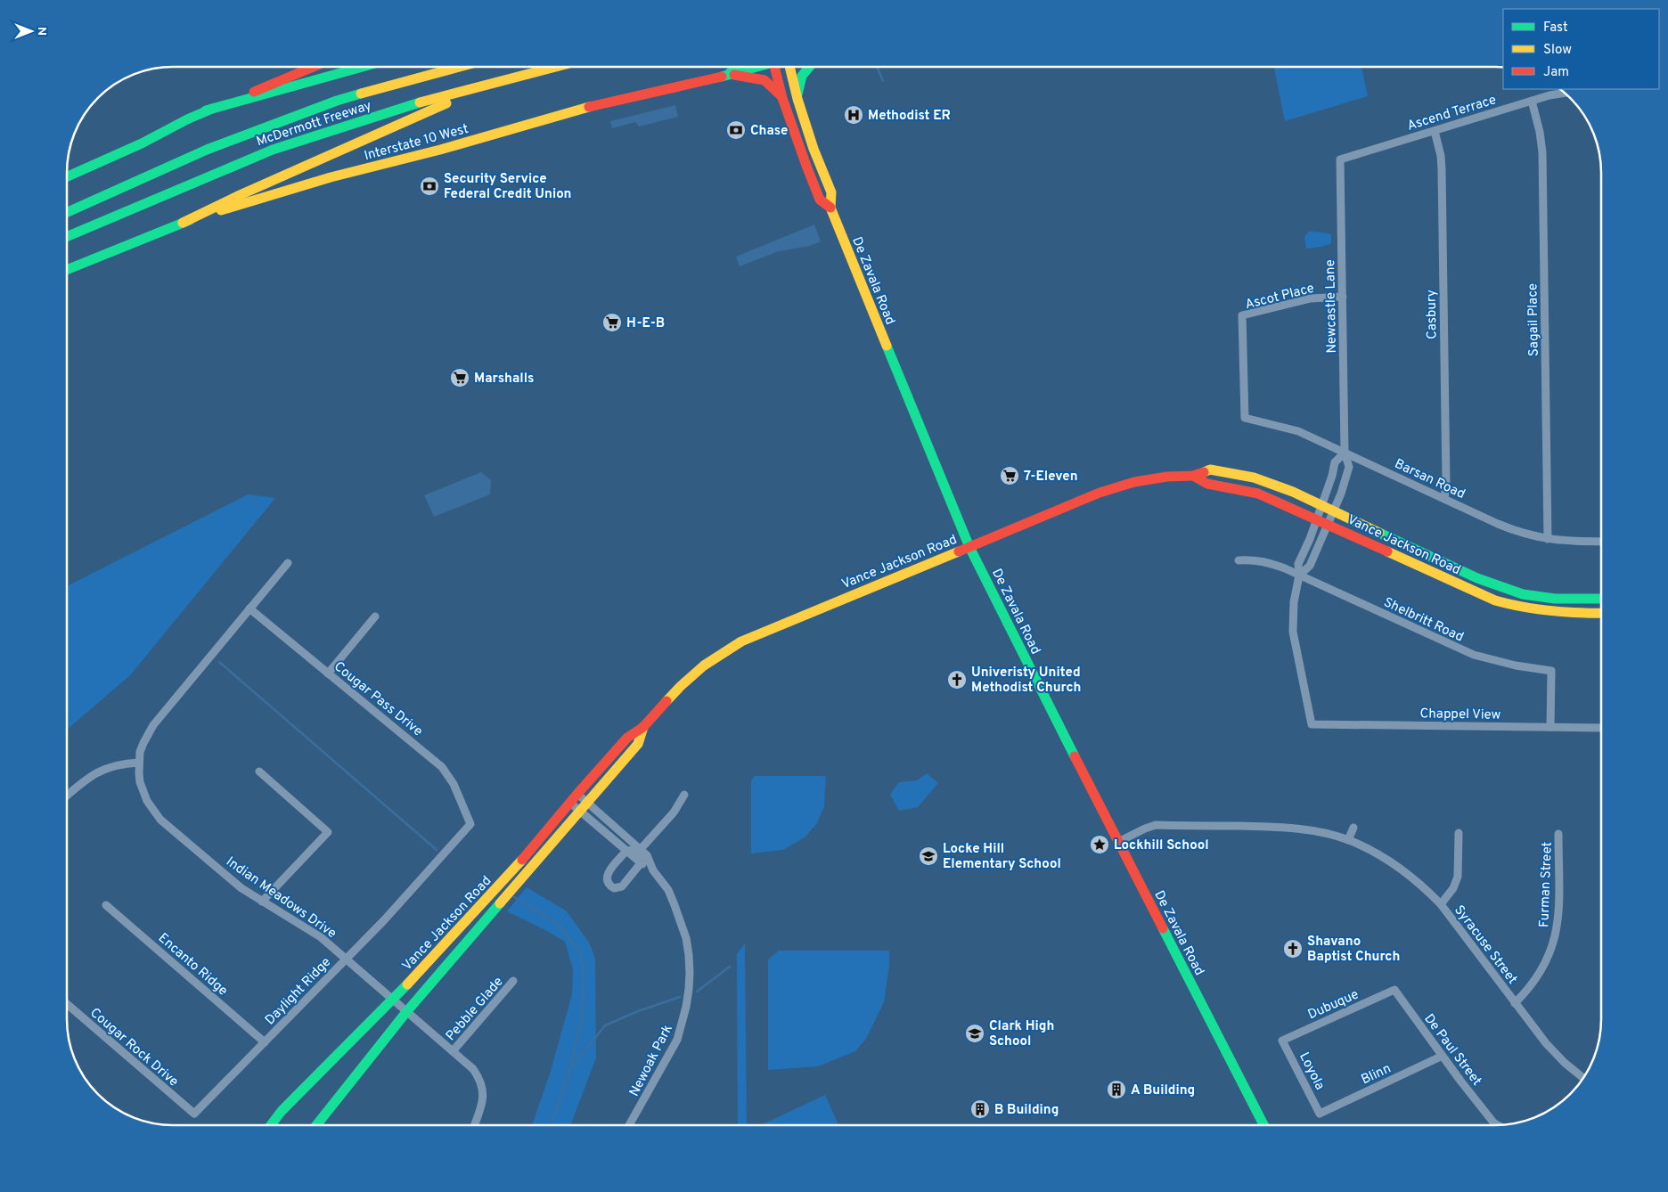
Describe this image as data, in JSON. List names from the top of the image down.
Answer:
{
  "streets": {
    "main road": [
      "McDermott Freeway",
      "Interstate 10 West",
      "De Zavala Road",
      "Vance Jackson Road"
    ],
    "street": [
      "Ascend Terrace",
      "Ascot Place",
      "Newcastle Lane",
      "Casbury",
      "Sagail Place",
      "Barsan Road",
      "Shelbritt Road",
      "Cougar Pass Drive",
      "Chappel View",
      "Furman Street",
      "Indian Meadows Drive",
      "Syracuse Street",
      "Encanto Ridge",
      "Daylight Ridge",
      "Dubuque",
      "Pebble Glade",
      "Cougar Rock Drive",
      "De Paul Street",
      "Newoak Park",
      "Loyola",
      "Blinn"
    ]
  },
  "crossings": [
    ["Ascend Terrace", "Newcastle Lane"],
    ["Ascend Terrace", "Casbury"],
    ["Ascend Terrace", "Sagail Place"],
    ["De Zavala Road", "Vance Jackson Road"],
    ["De Zavala Road", "Syracuse Street"],
    ["Ascot Place", "Newcastle Lane"],
    ["Ascot Place", "Barsan Road"],
    ["Newcastle Lane", "Barsan Road"],
    ["Newcastle Lane", "Vance Jackson Road"],
    ["Newcastle Lane", "Shelbritt Road"],
    ["Newcastle Lane", "Chappel View"],
    ["Casbury", "Barsan Road"],
    ["Sagail Place", "Barsan Road"],
    ["Vance Jackson Road", "Indian Meadows Drive"],
    ["Vance Jackson Road", "Newoak Park"],
    ["Shelbritt Road", "Chappel View"],
    ["Cougar Pass Drive", "Indian Meadows Drive"],
    ["Cougar Pass Drive", "Daylight Ridge"],
    ["Furman Street", "Syracuse Street"],
    ["Indian Meadows Drive", "Daylight Ridge"],
    ["Indian Meadows Drive", "Pebble Glade"],
    ["Encanto Ridge", "Daylight Ridge"],
    ["Daylight Ridge", "Cougar Rock Drive"],
    ["Dubuque", "De Paul Street"],
    ["Dubuque", "Loyola"],
    ["De Paul Street", "Blinn"],
    ["Loyola", "Blinn"]
  ],
  "places": {
    "hospital": ["Methodist ER"],
    "bank": ["Chase", "Security Service Federal Credit Union"],
    "supermarket": ["H-E-B", "Marshalls", "7-Eleven"],
    "church": ["Univeristy United Methodist Church", "Shavano Baptist Church"],
    "place": ["Lockhill School"],
    "school or university": ["Locke Hill Elementary School", "Clark High School"],
    "building": ["A Building", "B Building"]
  },
  "legend": ["Fast", "Slow", "Jam"],
  "north": "right"
}
